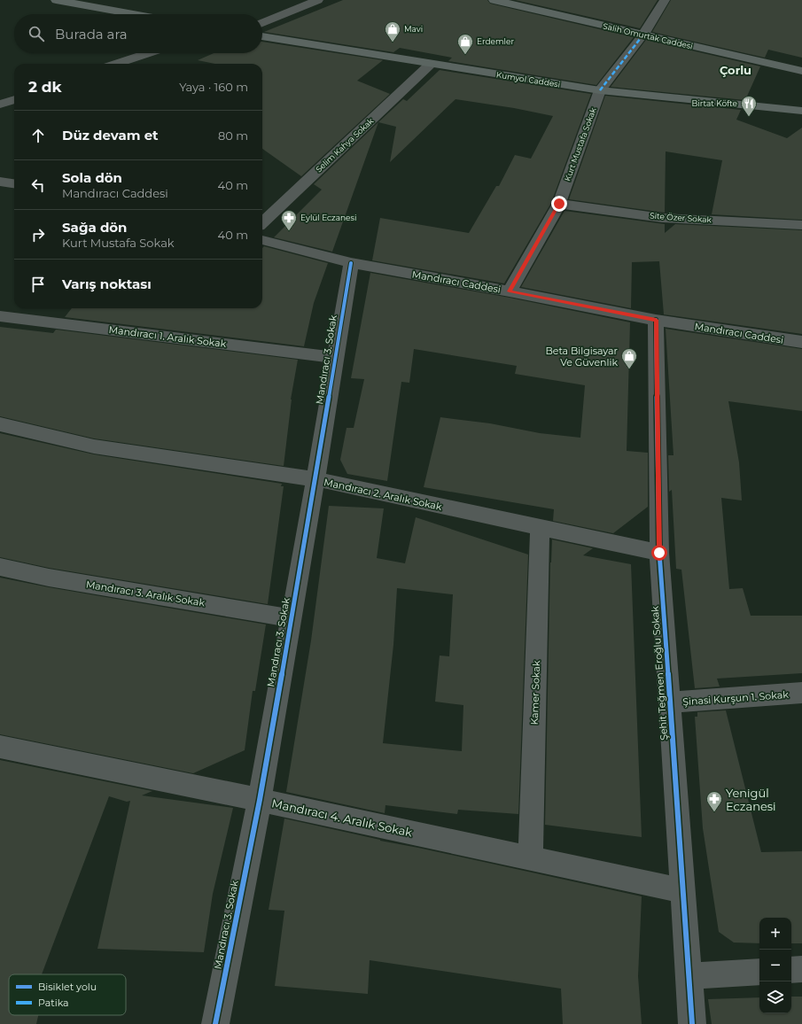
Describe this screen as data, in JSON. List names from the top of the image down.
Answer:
{
  "streets": {
    "main road": ["Salih Omurtak Caddesi", "Kumyol Caddesi"],
    "street": [
      "Kurt Mustafa Sokak",
      "Selim Kahya Sokak",
      "Site Özer Sokak",
      "Mandıracı Caddesi",
      "Mandıracı 1. Aralık Sokak",
      "Mandıracı 3. Sokak",
      "Mandıracı 2. Aralık Sokak",
      "Mandıracı 3. Aralık Sokak",
      "Şehit Teğmen Eroğlu Sokak",
      "Kamer Sokak",
      "Şinasi Kurşun 1. Sokak",
      "Mandıracı 4. Aralık Sokak"
    ]
  },
  "crossings": [
    ["Kumyol Caddesi", "Kurt Mustafa Sokak"],
    ["Kumyol Caddesi", "Selim Kahya Sokak"],
    ["Kurt Mustafa Sokak", "Site Özer Sokak"],
    ["Kurt Mustafa Sokak", "Mandıracı Caddesi"],
    ["Mandıracı Caddesi", "Mandıracı 3. Sokak"],
    ["Mandıracı Caddesi", "Şehit Teğmen Eroğlu Sokak"],
    ["Mandıracı 1. Aralık Sokak", "Mandıracı 3. Sokak"],
    ["Mandıracı 3. Sokak", "Mandıracı 2. Aralık Sokak"],
    ["Mandıracı 3. Sokak", "Mandıracı 3. Aralık Sokak"],
    ["Mandıracı 3. Sokak", "Mandıracı 4. Aralık Sokak"],
    ["Mandıracı 2. Aralık Sokak", "Şehit Teğmen Eroğlu Sokak"],
    ["Mandıracı 2. Aralık Sokak", "Kamer Sokak"],
    ["Şehit Teğmen Eroğlu Sokak", "Şinasi Kurşun 1. Sokak"],
    ["Şehit Teğmen Eroğlu Sokak", "Mandıracı 4. Aralık Sokak"],
    ["Kamer Sokak", "Mandıracı 4. Aralık Sokak"]
  ],
  "districts": ["Çorlu"],
  "places": {
    "shop": ["Mavi", "Erdemler", "Beta Bilgisayar Ve Güvenlik"],
    "restaurant": ["Birtat Köfte"],
    "pharmacy": ["Eylül Eczanesi", "Yenigül Eczanesi"]
  },
  "legend": ["Bisiklet yolu", "Patika"],
  "page": {
    "search": "Burada ara",
    "heading": ["2 dk", "Yaya · 160 m"],
    "list": [
      ["Düz devam et", "80 m"],
      ["Sola dön", "Mandıracı Caddesi", "40 m"],
      ["Sağa dön", "Kurt Mustafa Sokak", "40 m"],
      "Varış noktası"
    ],
    "map_buttons": ["+", "−"]
  }
}
